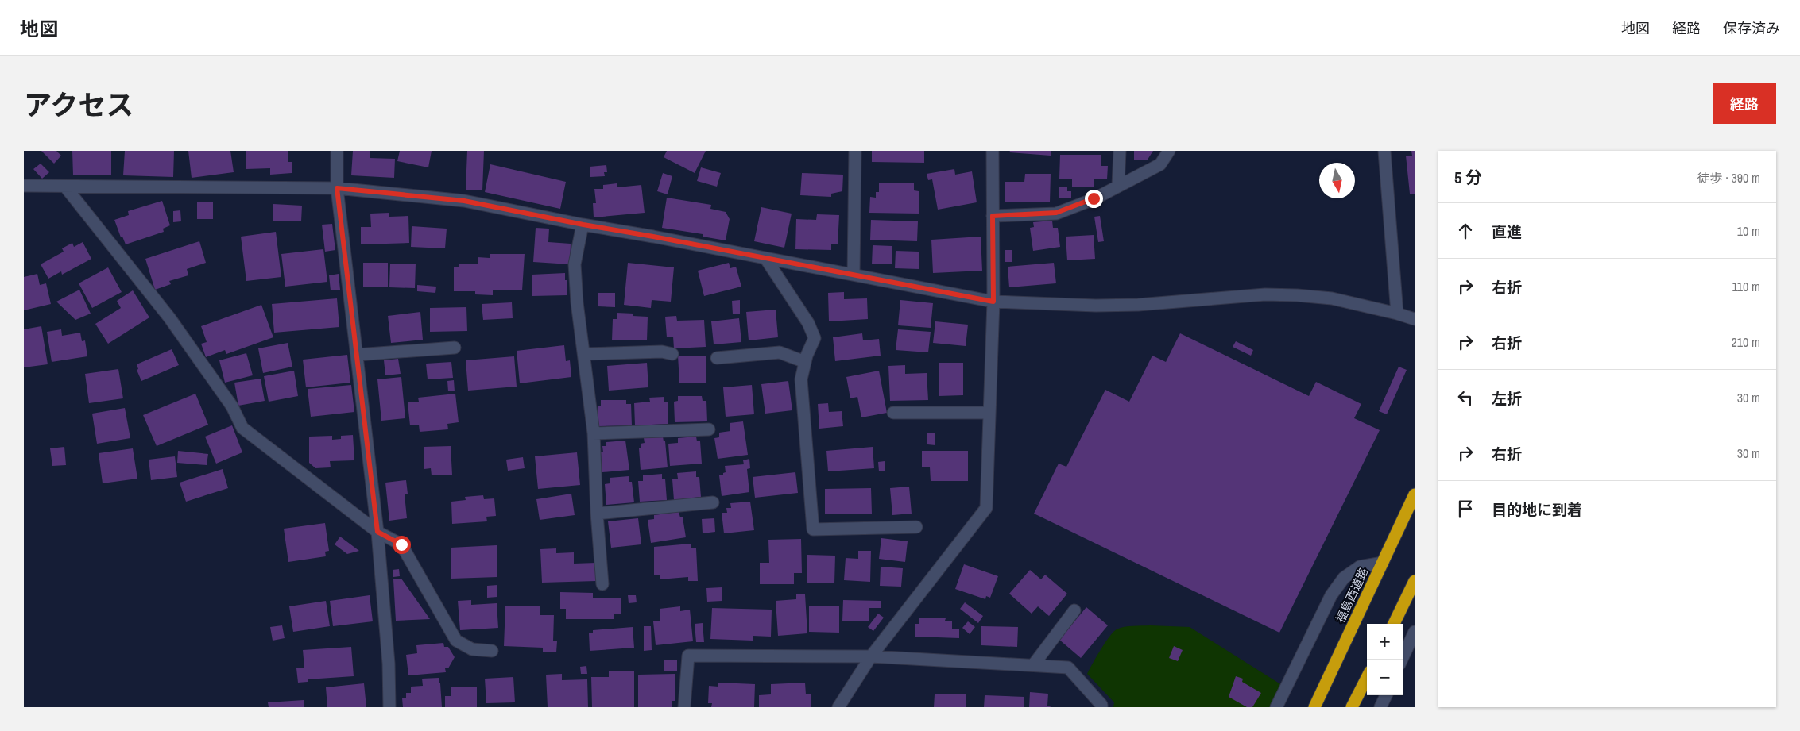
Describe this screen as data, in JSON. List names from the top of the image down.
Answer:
{
  "streets": {
    "highway": ["福島西道路"]
  },
  "north": "bottom",
  "page": {
    "header": "地図",
    "nav": ["地図", "経路", "保存済み"],
    "title": "アクセス",
    "buttons": "経路",
    "heading": ["5 分", "徒歩 · 390 m"],
    "list": [
      ["直進", "10 m"],
      ["右折", "110 m"],
      ["右折", "210 m"],
      ["左折", "30 m"],
      ["右折", "30 m"],
      "目的地に到着"
    ],
    "map_buttons": ["+", "−"]
  }
}
